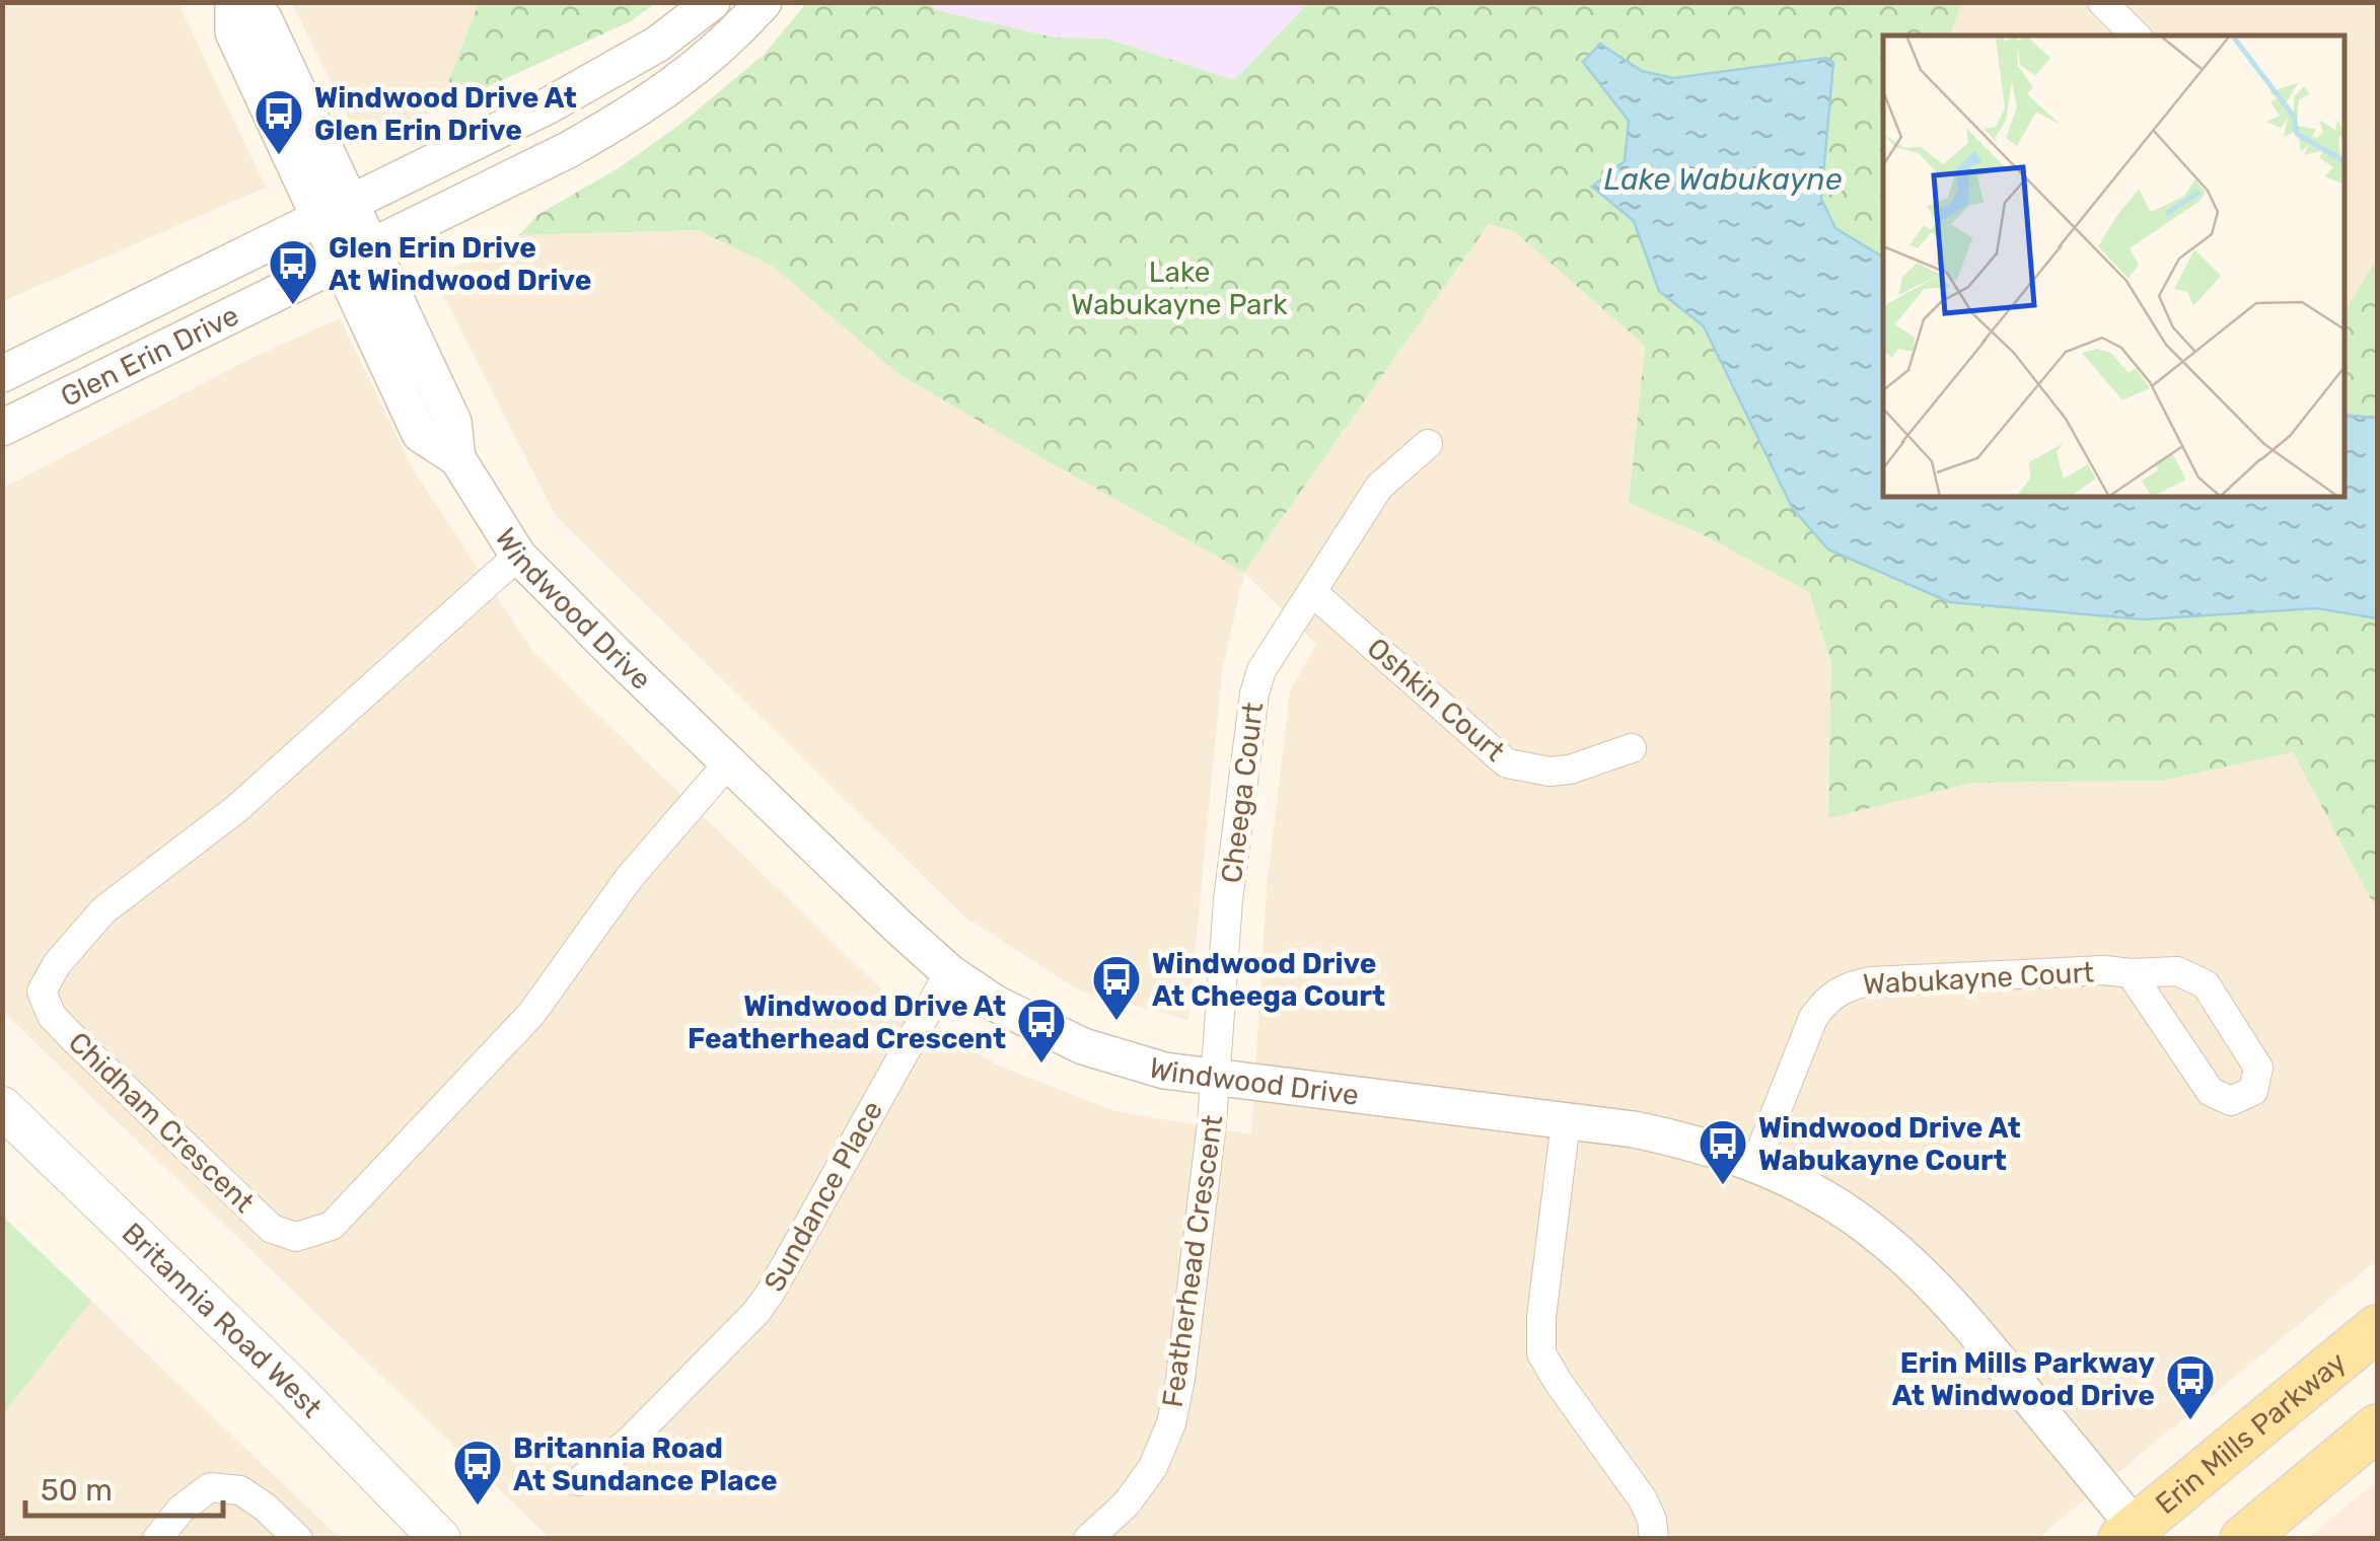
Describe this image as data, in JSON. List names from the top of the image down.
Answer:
{
  "streets": {
    "main road": ["Britannia Road West", "Erin Mills Parkway"],
    "street": [
      "Glen Erin Drive",
      "Windwood Drive",
      "Oshkin Court",
      "Cheega Court",
      "Wabukayne Court",
      "Chidham Crescent",
      "Sundance Place",
      "Featherhead Crescent"
    ]
  },
  "crossings": [
    ["Glen Erin Drive", "Windwood Drive"],
    ["Windwood Drive", "Cheega Court"],
    ["Windwood Drive", "Wabukayne Court"],
    ["Windwood Drive", "Chidham Crescent"],
    ["Windwood Drive", "Sundance Place"],
    ["Windwood Drive", "Featherhead Crescent"],
    ["Windwood Drive", "Erin Mills Parkway"],
    ["Oshkin Court", "Cheega Court"],
    ["Cheega Court", "Featherhead Crescent"]
  ],
  "water": ["Lake Wabukayne"],
  "parks": ["Lake Wabukayne Park"],
  "places": {
    "bus stop": [
      "Windwood Drive At Glen Erin Drive",
      "Glen Erin Drive At Windwood Drive",
      "Windwood Drive At Cheega Court",
      "Windwood Drive At Featherhead Crescent",
      "Windwood Drive At Wabukayne Court",
      "Erin Mills Parkway At Windwood Drive",
      "Britannia Road At Sundance Place"
    ]
  },
  "scale_bar": "50 m"
}
